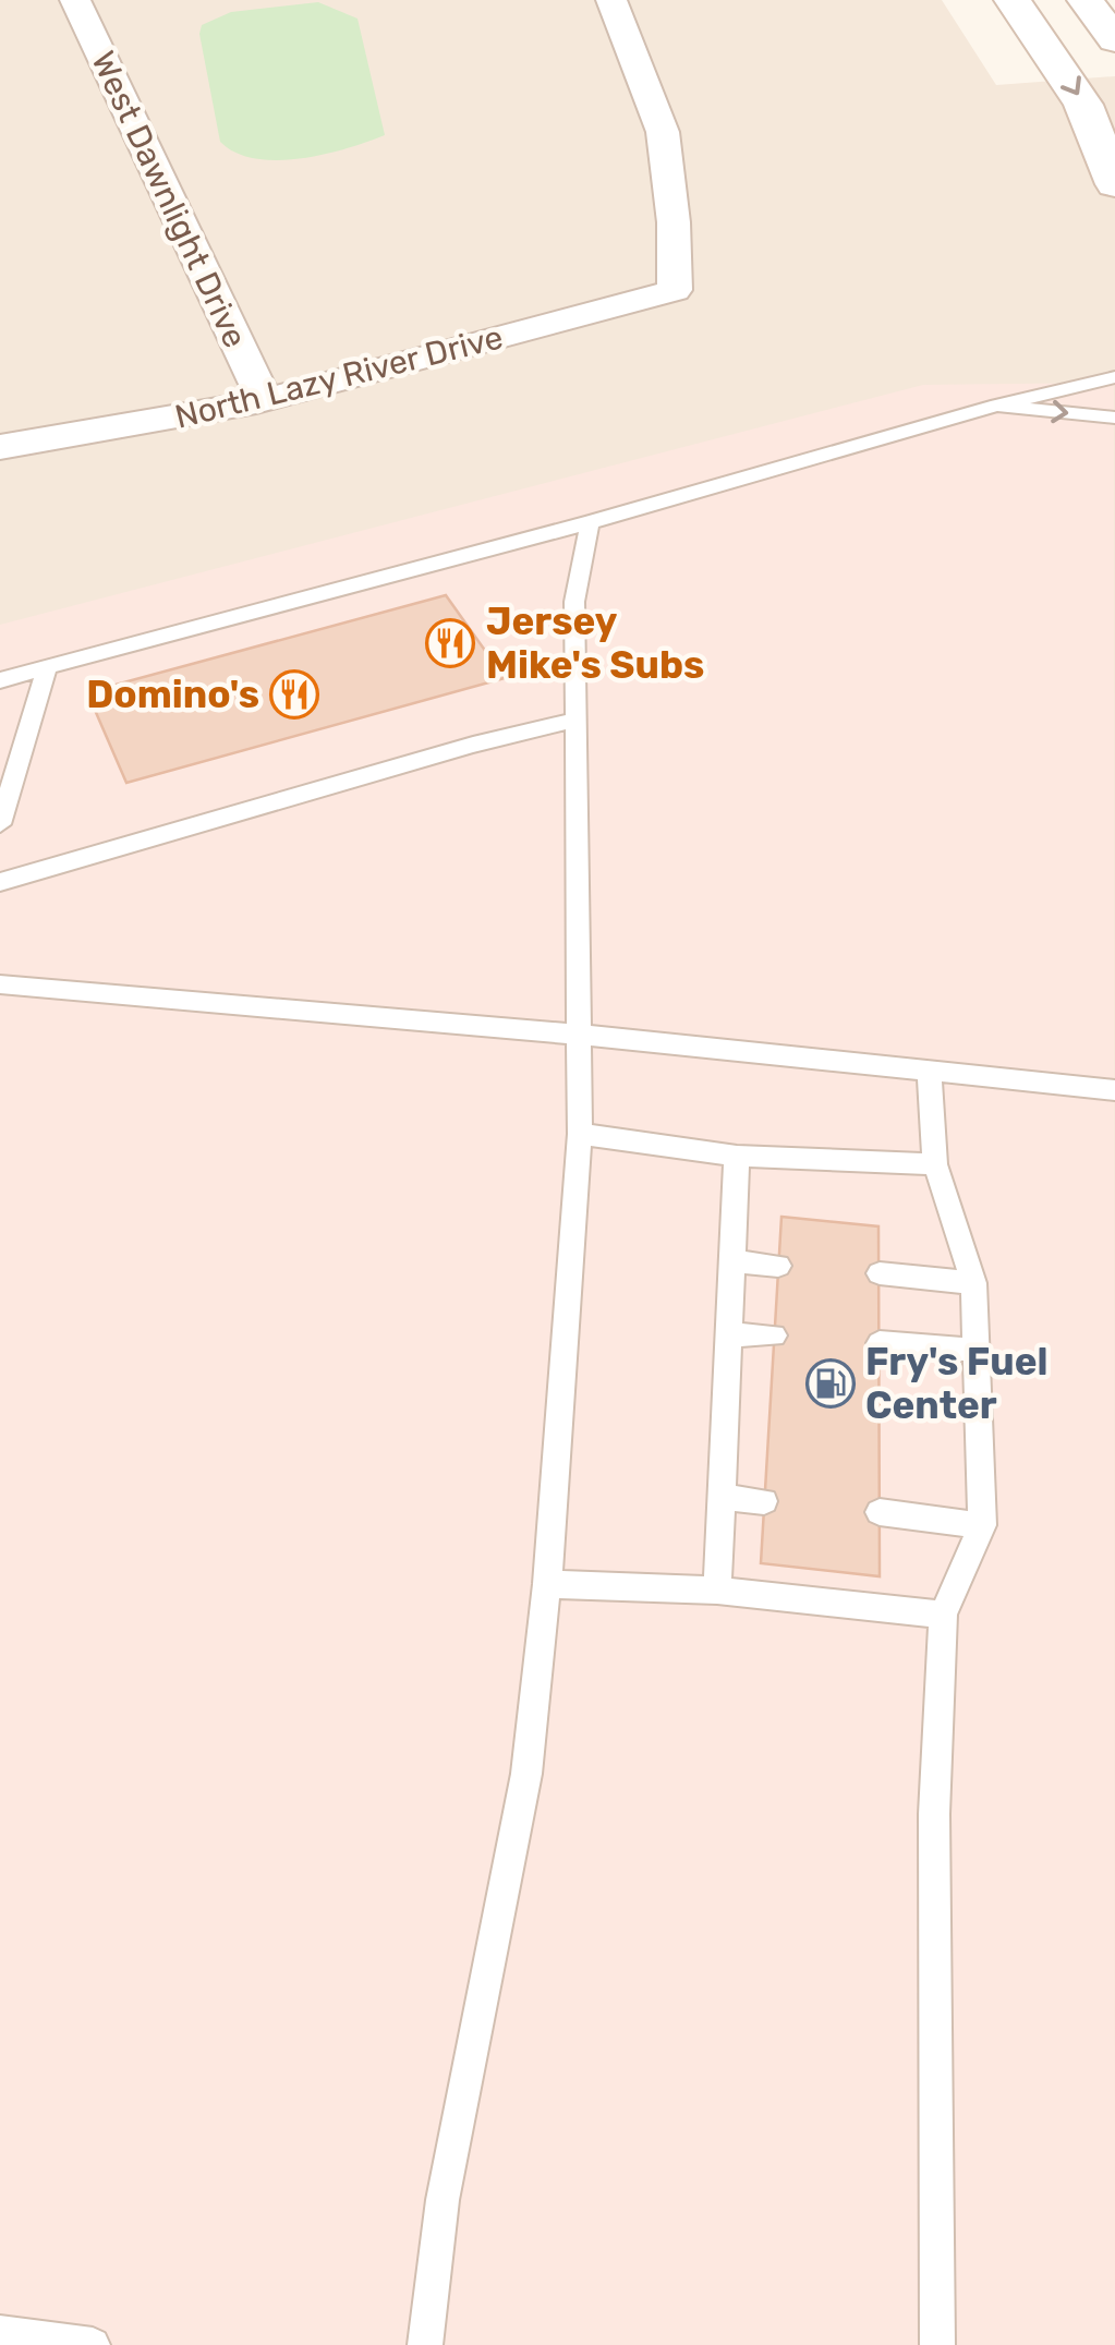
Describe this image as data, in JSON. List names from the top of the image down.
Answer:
{
  "streets": {
    "street": ["West Dawnlight Drive", "North Lazy River Drive"]
  },
  "crossings": [
    ["West Dawnlight Drive", "North Lazy River Drive"]
  ],
  "places": {
    "restaurant": ["Jersey Mike's Subs", "Domino's"],
    "fuel station": ["Fry's Fuel Center"]
  }
}
